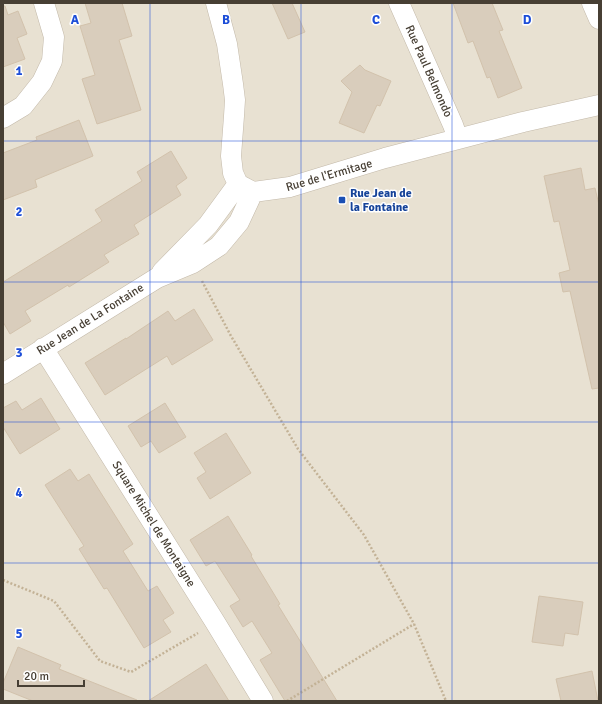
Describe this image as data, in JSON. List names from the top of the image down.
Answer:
{
  "streets": {
    "street": [
      "Rue Paul Belmondo",
      "Rue de l'Ermitage",
      "Rue Jean de La Fontaine",
      "Square Michel de Montaigne"
    ]
  },
  "crossings": [
    ["Rue Paul Belmondo", "Rue de l'Ermitage"],
    ["Rue de l'Ermitage", "Rue Jean de La Fontaine"],
    ["Rue Jean de La Fontaine", "Square Michel de Montaigne"]
  ],
  "places": {
    "transit": ["Rue Jean de la Fontaine"]
  },
  "scale_bar": "20 m",
  "grid": {
    "columns": [
      "A",
      "B",
      "C",
      "D"
    ],
    "rows": [
      "1",
      "2",
      "3",
      "4",
      "5"
    ]
  }
}
